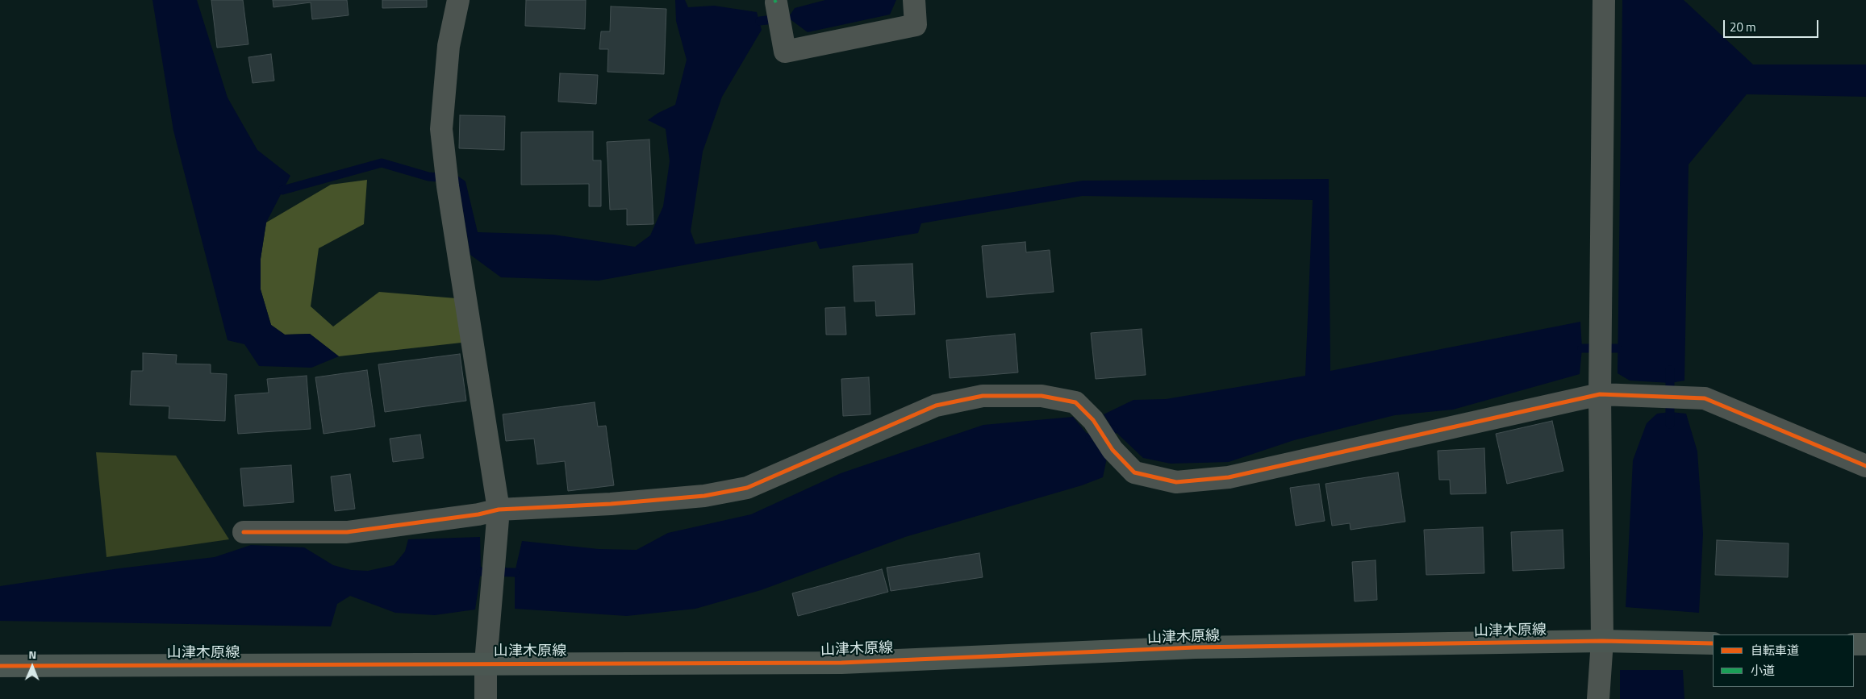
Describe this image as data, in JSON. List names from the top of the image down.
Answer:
{
  "streets": {
    "street": ["山津木原線"]
  },
  "legend": ["自転車道", "小道"],
  "scale_bar": "20 m",
  "north": "top"
}
